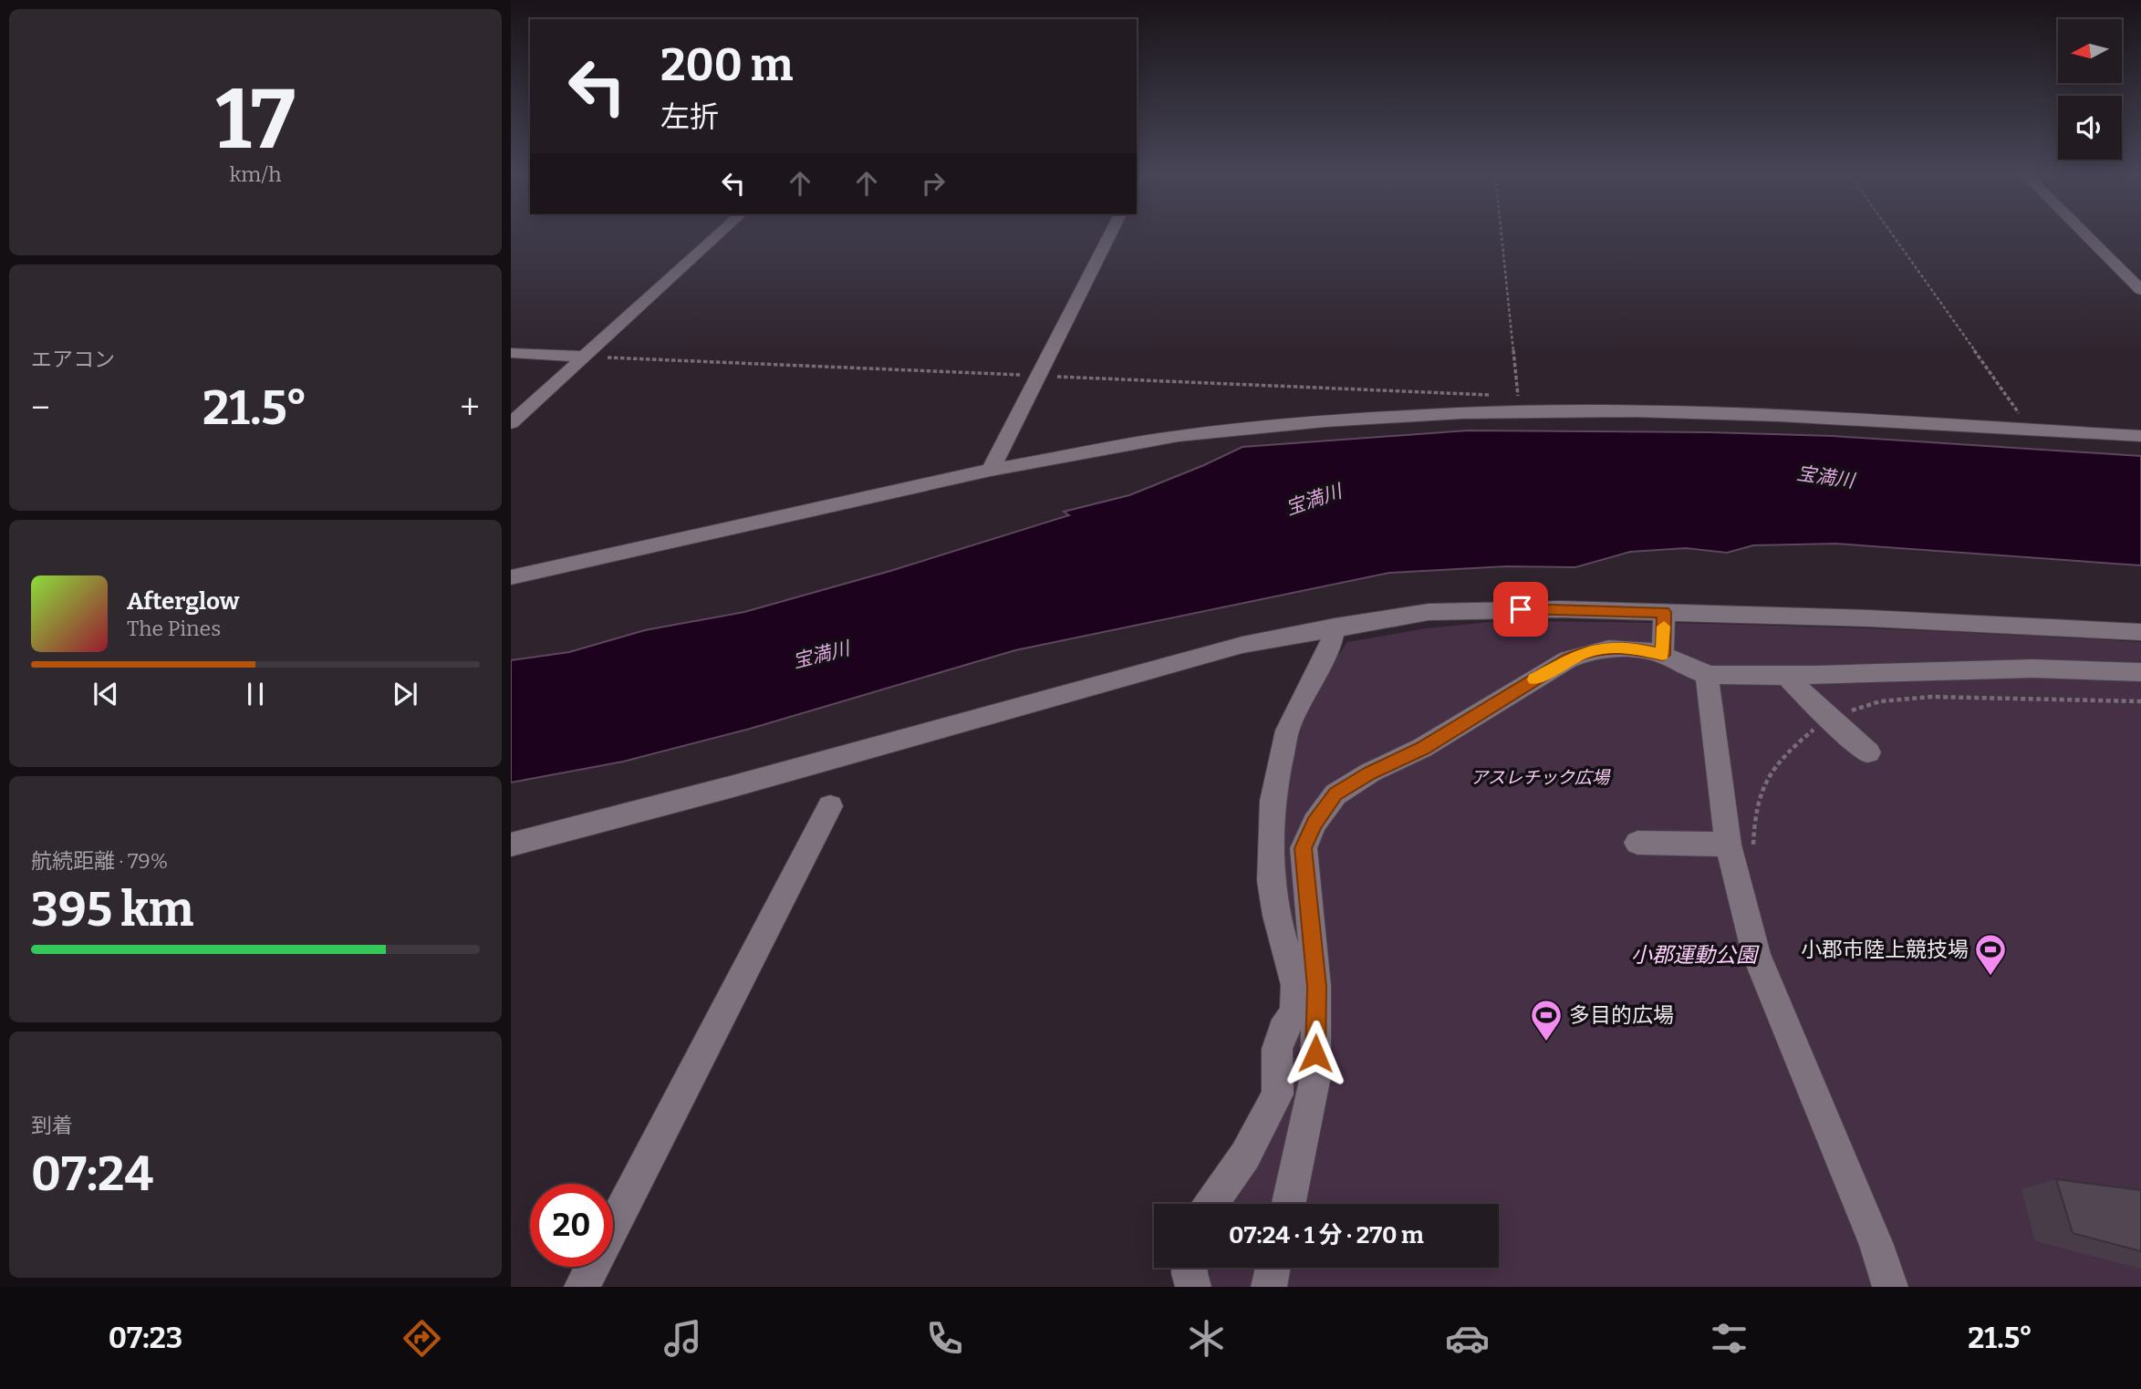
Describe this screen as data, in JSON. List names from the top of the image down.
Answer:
{
  "water": ["宝満川"],
  "parks": ["アスレチック広場", "小郡運動公園"],
  "places": {
    "sports": ["小郡市陸上競技場", "多目的広場"]
  },
  "north": "left",
  "page": {
    "tile": [
      ["17", "km/h"],
      "エアコン",
      ["航続距離 · 79%", "395 km"],
      ["到着", "07:24"]
    ],
    "turn": ["200 m", "左折"],
    "heat": ["−", "21.5°", "+"],
    "song": ["Afterglow", "The Pines"],
    "limit": "20",
    "trip": "07:24 · 1 分 · 270 m",
    "tabs": ["07:23", "21.5°"]
  }
}
